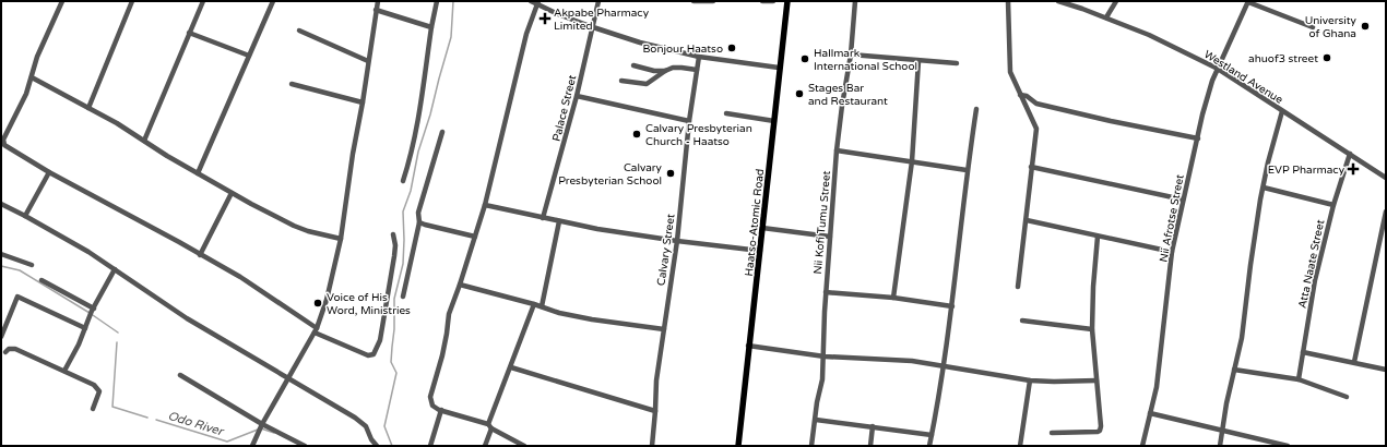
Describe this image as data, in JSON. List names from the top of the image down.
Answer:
{
  "streets": {
    "main road": ["Haatso-Atomic Road"],
    "street": [
      "Westland Avenue",
      "Palace Street",
      "Nii Afrotse Street",
      "Nii Kofi Tumu Street",
      "Calvary Street",
      "Atta Naate Street"
    ]
  },
  "crossings": [
    ["Westland Avenue", "Nii Afrotse Street"],
    ["Westland Avenue", "Atta Naate Street"]
  ],
  "water": ["Odo River"],
  "places": {
    "health": ["Akpabe Pharmacy Limited", "EVP Pharmacy"],
    "other": [
      "University of Ghana",
      "Bonjour Haatso",
      "ahuof3 street",
      "Hallmark International School",
      "Stages Bar and Restaurant",
      "Calvary Presbyterian Church - Haatso",
      "Calvary Presbyterian School",
      "Voice of His Word, Ministries"
    ]
  }
}
